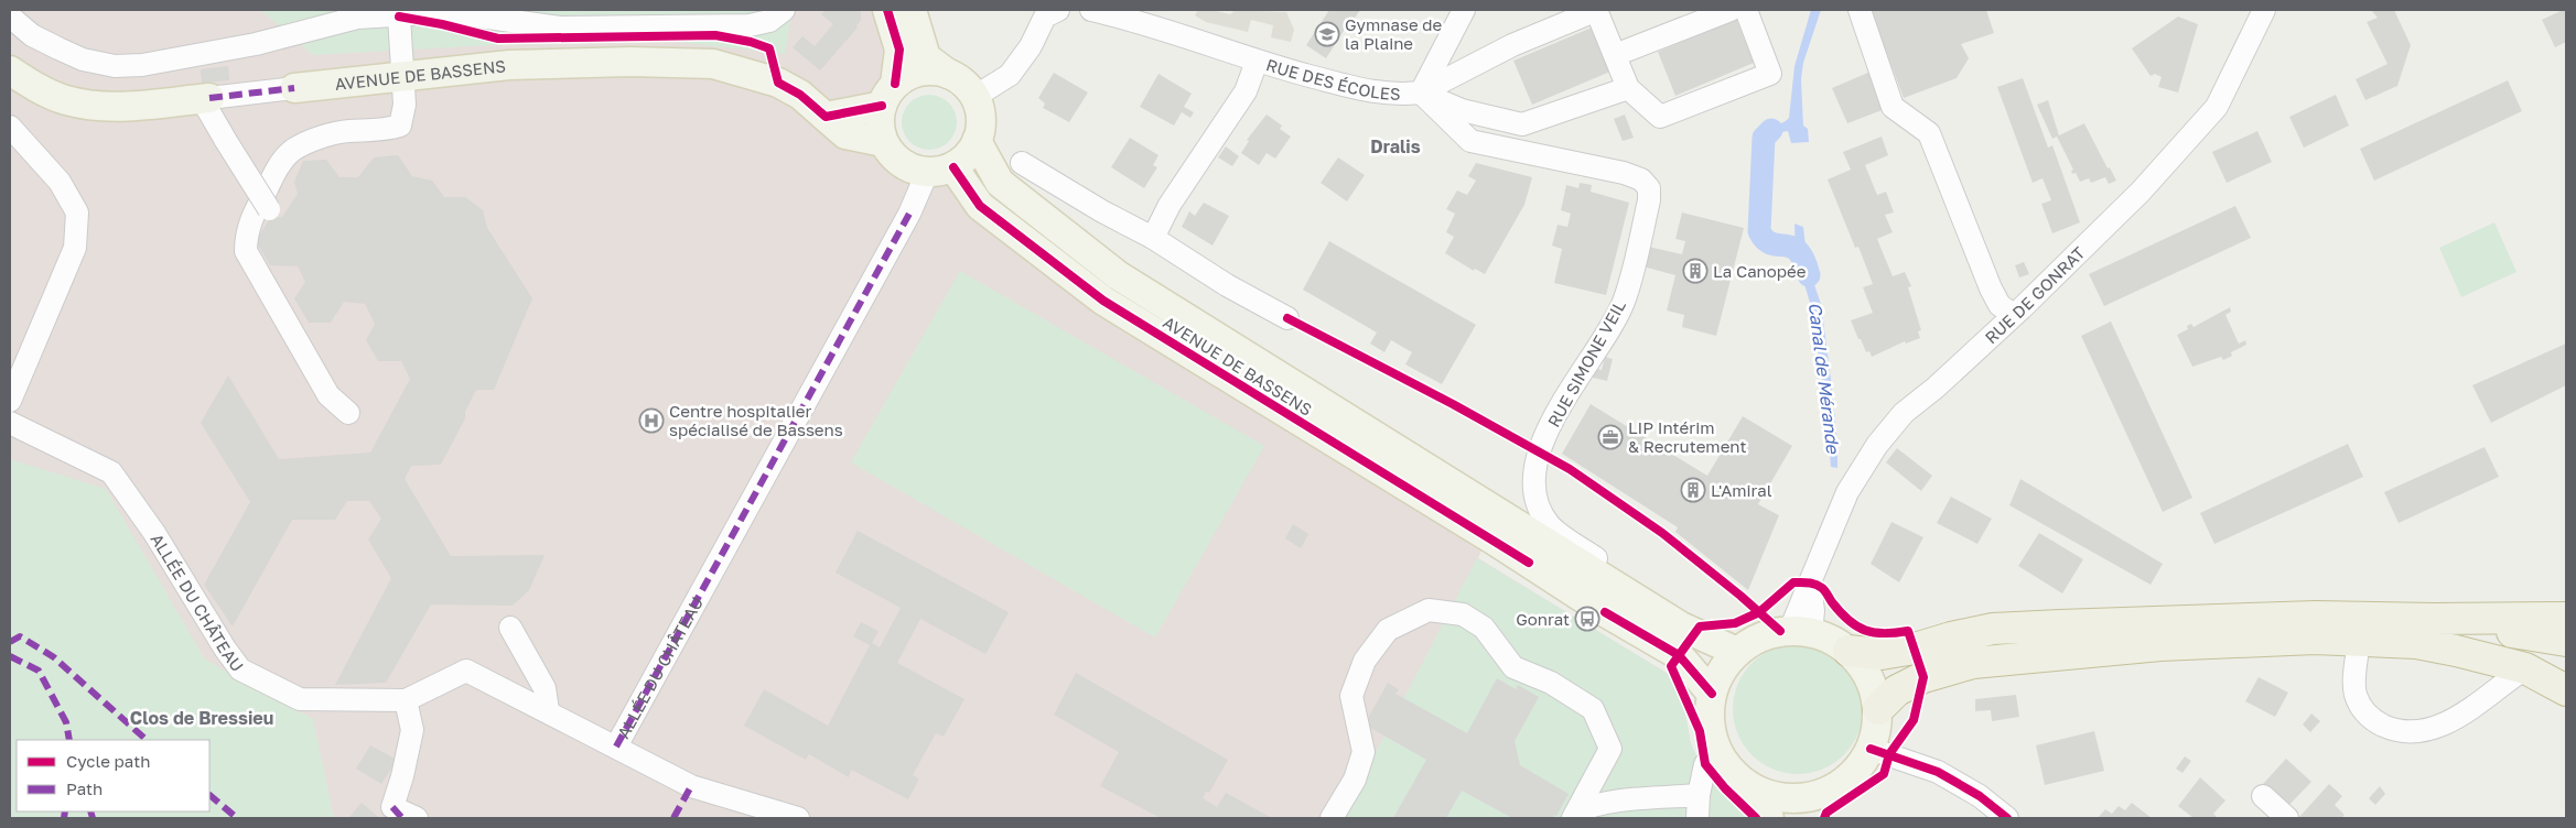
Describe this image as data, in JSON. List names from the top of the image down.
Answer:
{
  "streets": {
    "main road": ["AVENUE DE BASSENS"],
    "street": [
      "RUE DES ÉCOLES",
      "RUE DE GONRAT",
      "RUE SIMONE VEIL",
      "ALLÉE DU CHÂTEAU"
    ]
  },
  "crossings": [
    ["AVENUE DE BASSENS", "RUE DE GONRAT"],
    ["AVENUE DE BASSENS", "RUE SIMONE VEIL"],
    ["AVENUE DE BASSENS", "ALLÉE DU CHÂTEAU"],
    ["RUE DES ÉCOLES", "RUE SIMONE VEIL"]
  ],
  "districts": ["Dralis", "Clos de Bressieu"],
  "water": ["Canal de Mérande"],
  "places": {
    "school or university": ["Gymnase de la Plaine"],
    "building": ["La Canopée", "L'Amiral"],
    "hospital": ["Centre hospitalier spécialisé de Bassens"],
    "office": ["LIP Intérim & Recrutement"],
    "bus stop": ["Gonrat"]
  },
  "legend": ["Cycle path", "Path"]
}
